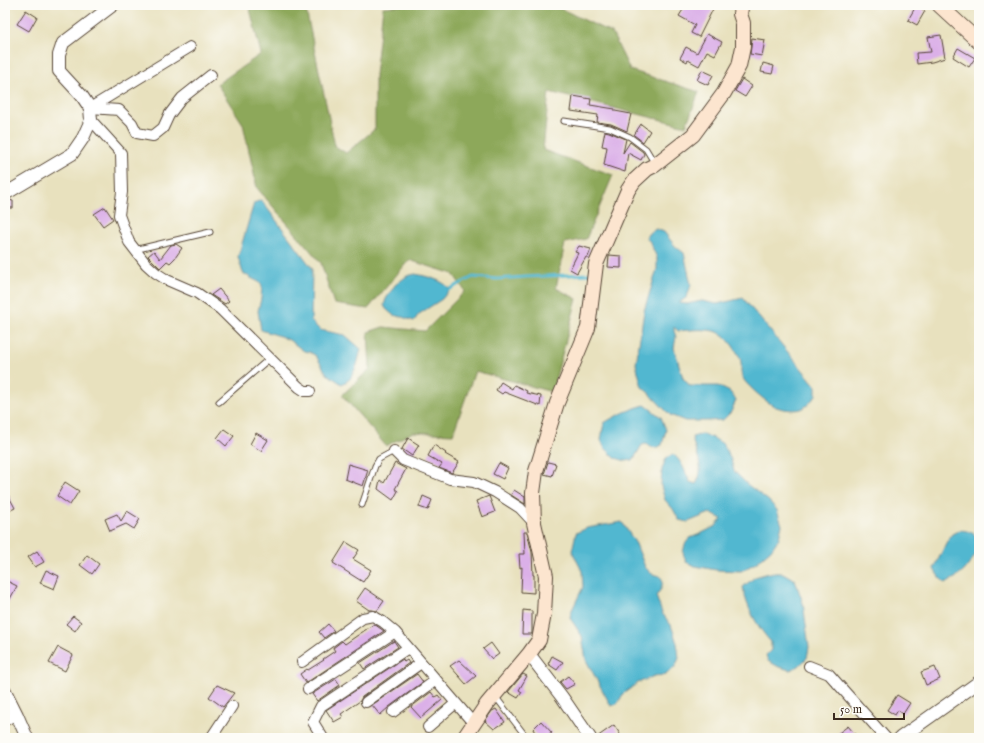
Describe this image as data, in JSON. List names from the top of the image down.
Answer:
{
  "scale_bar": "50 m"
}
